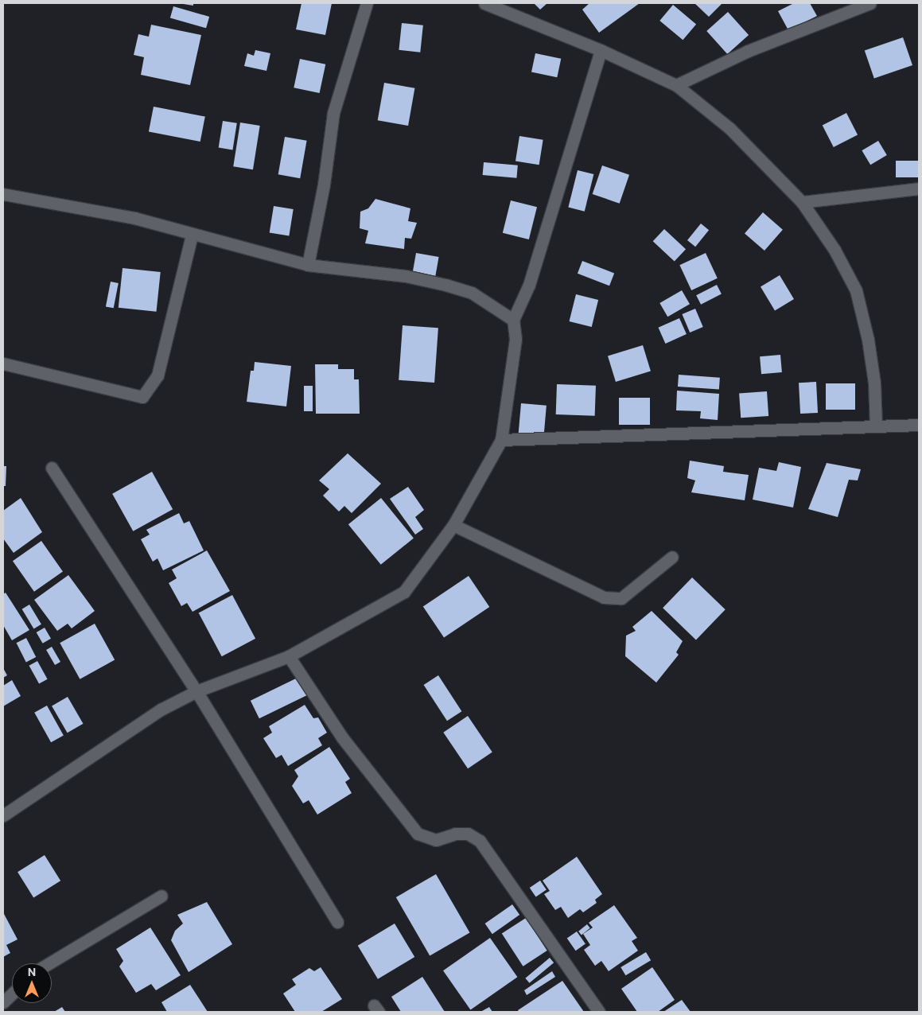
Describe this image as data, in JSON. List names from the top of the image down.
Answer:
{
  "north": "top"
}
